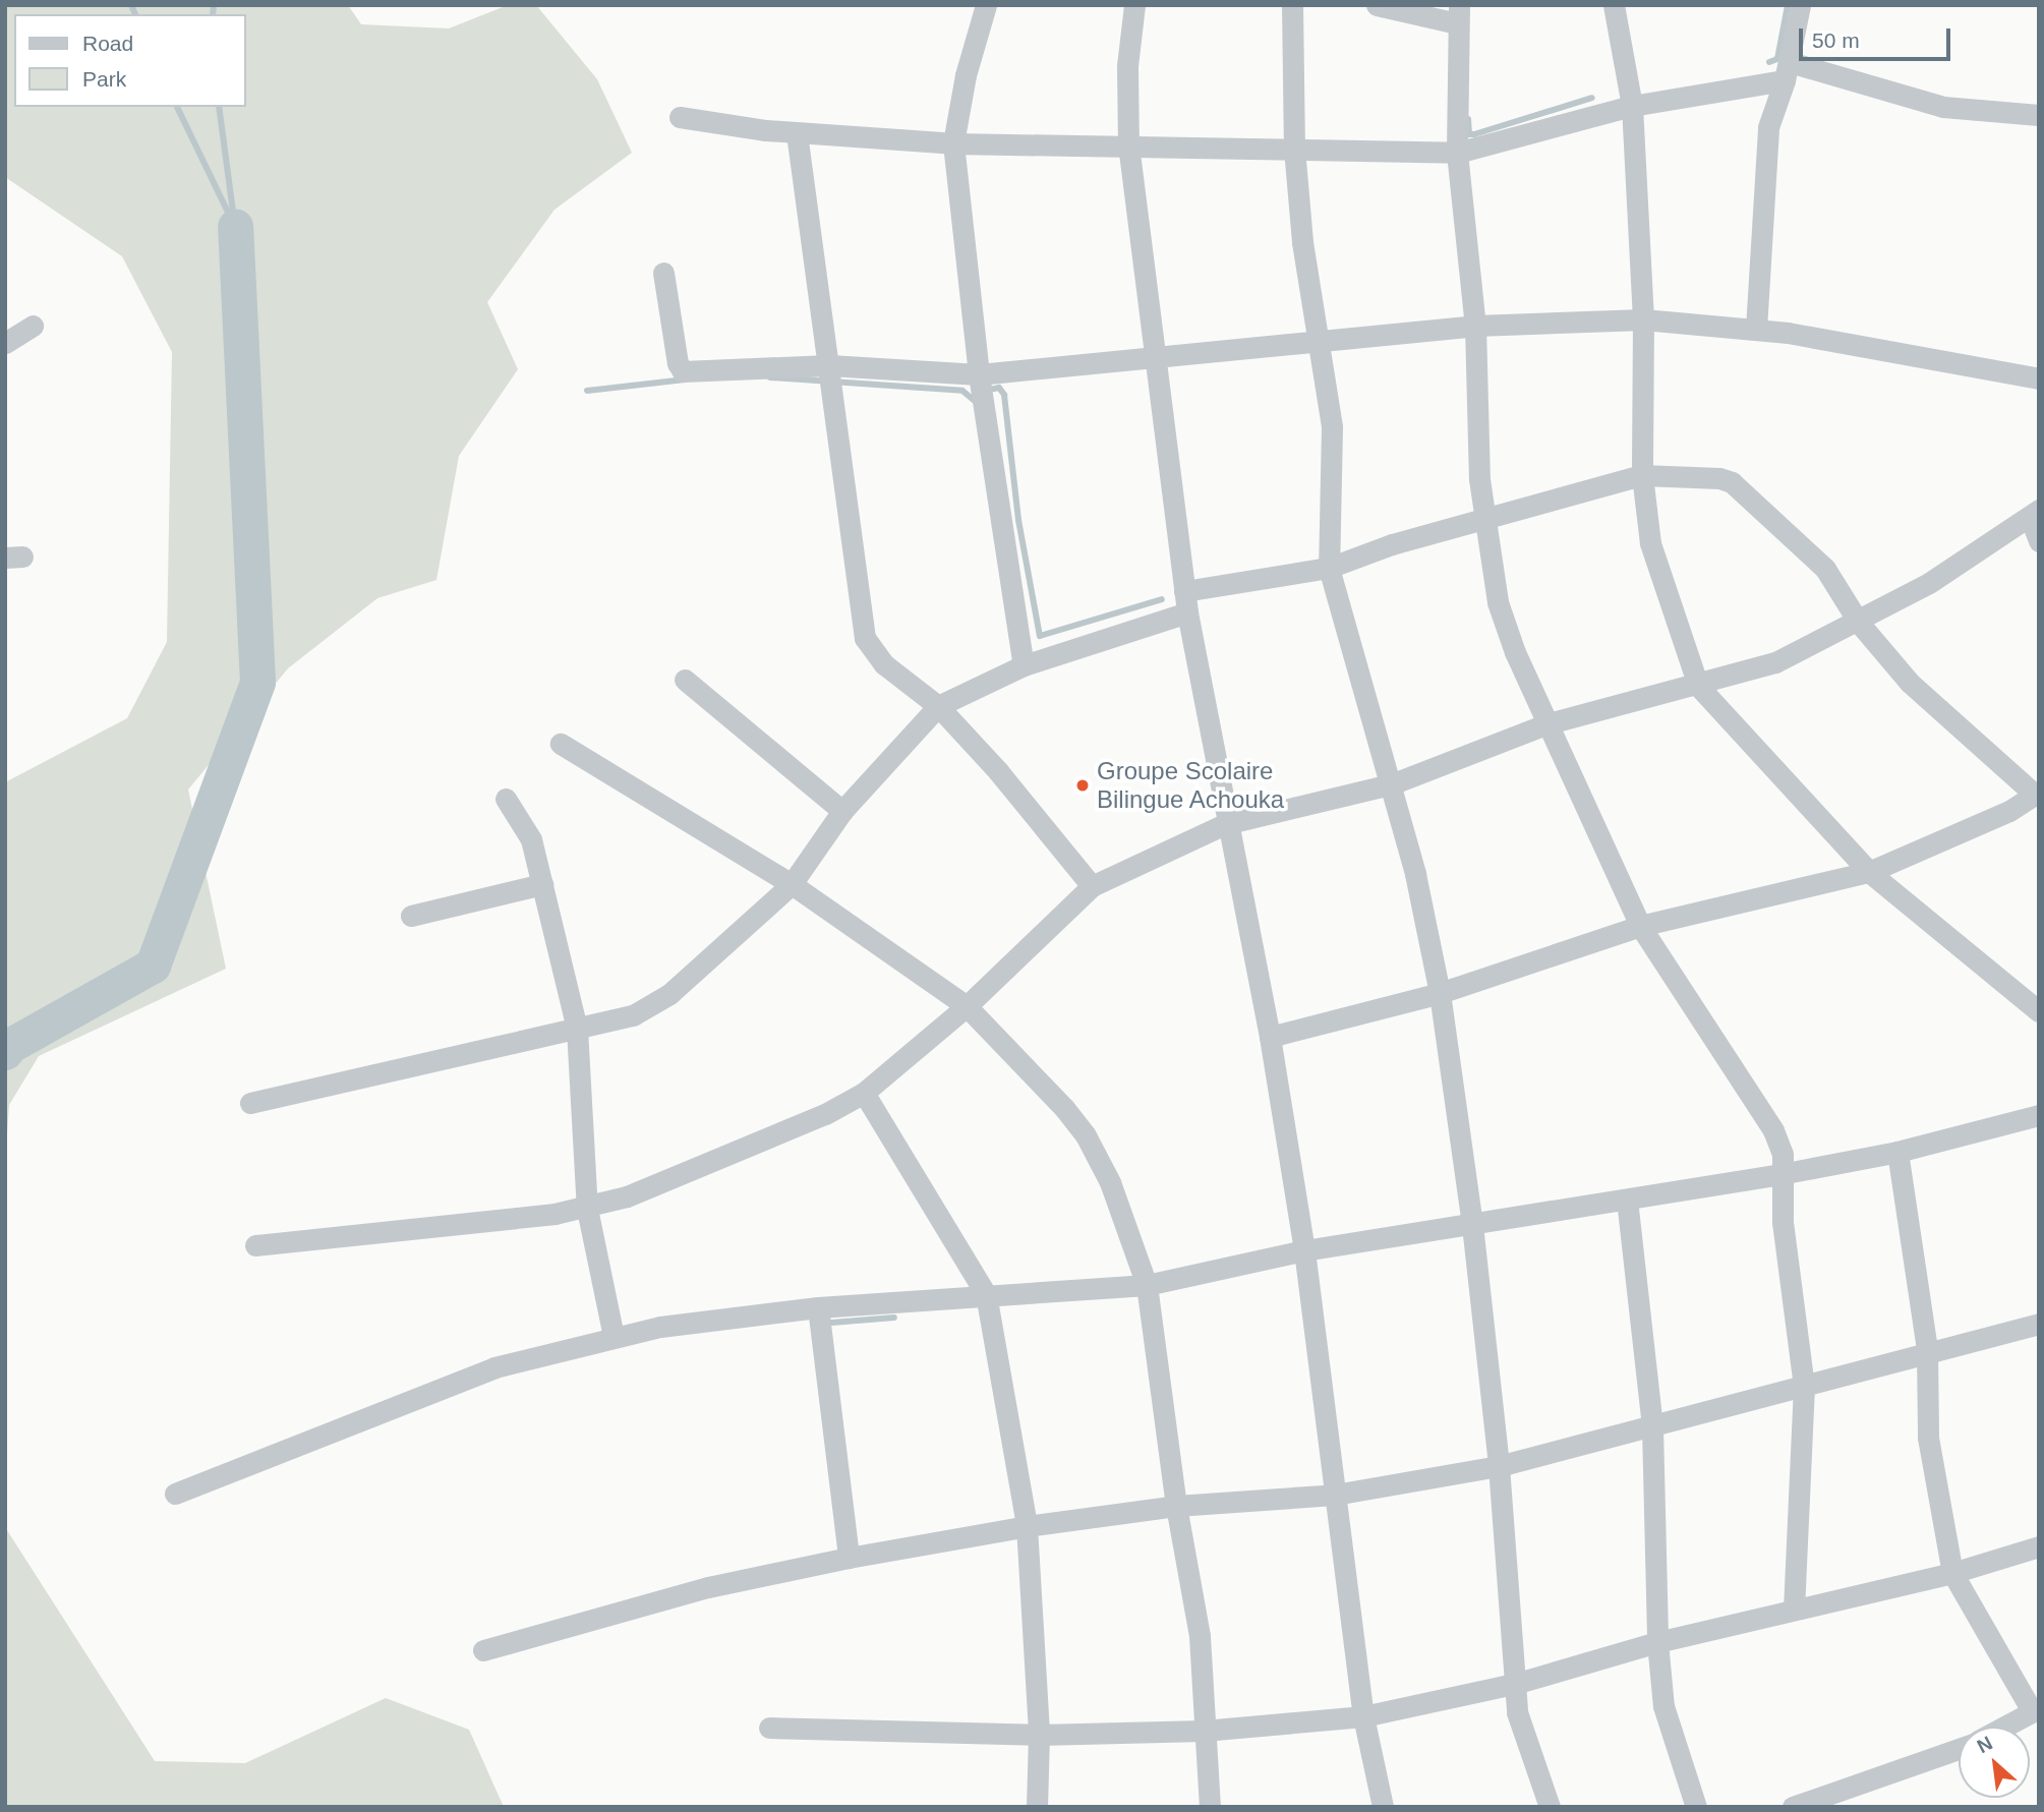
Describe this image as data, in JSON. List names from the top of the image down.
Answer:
{
  "places": ["Groupe Scolaire Bilingue Achouka"],
  "legend": ["Road", "Park"],
  "scale_bar": "50 m",
  "north": "top left"
}
